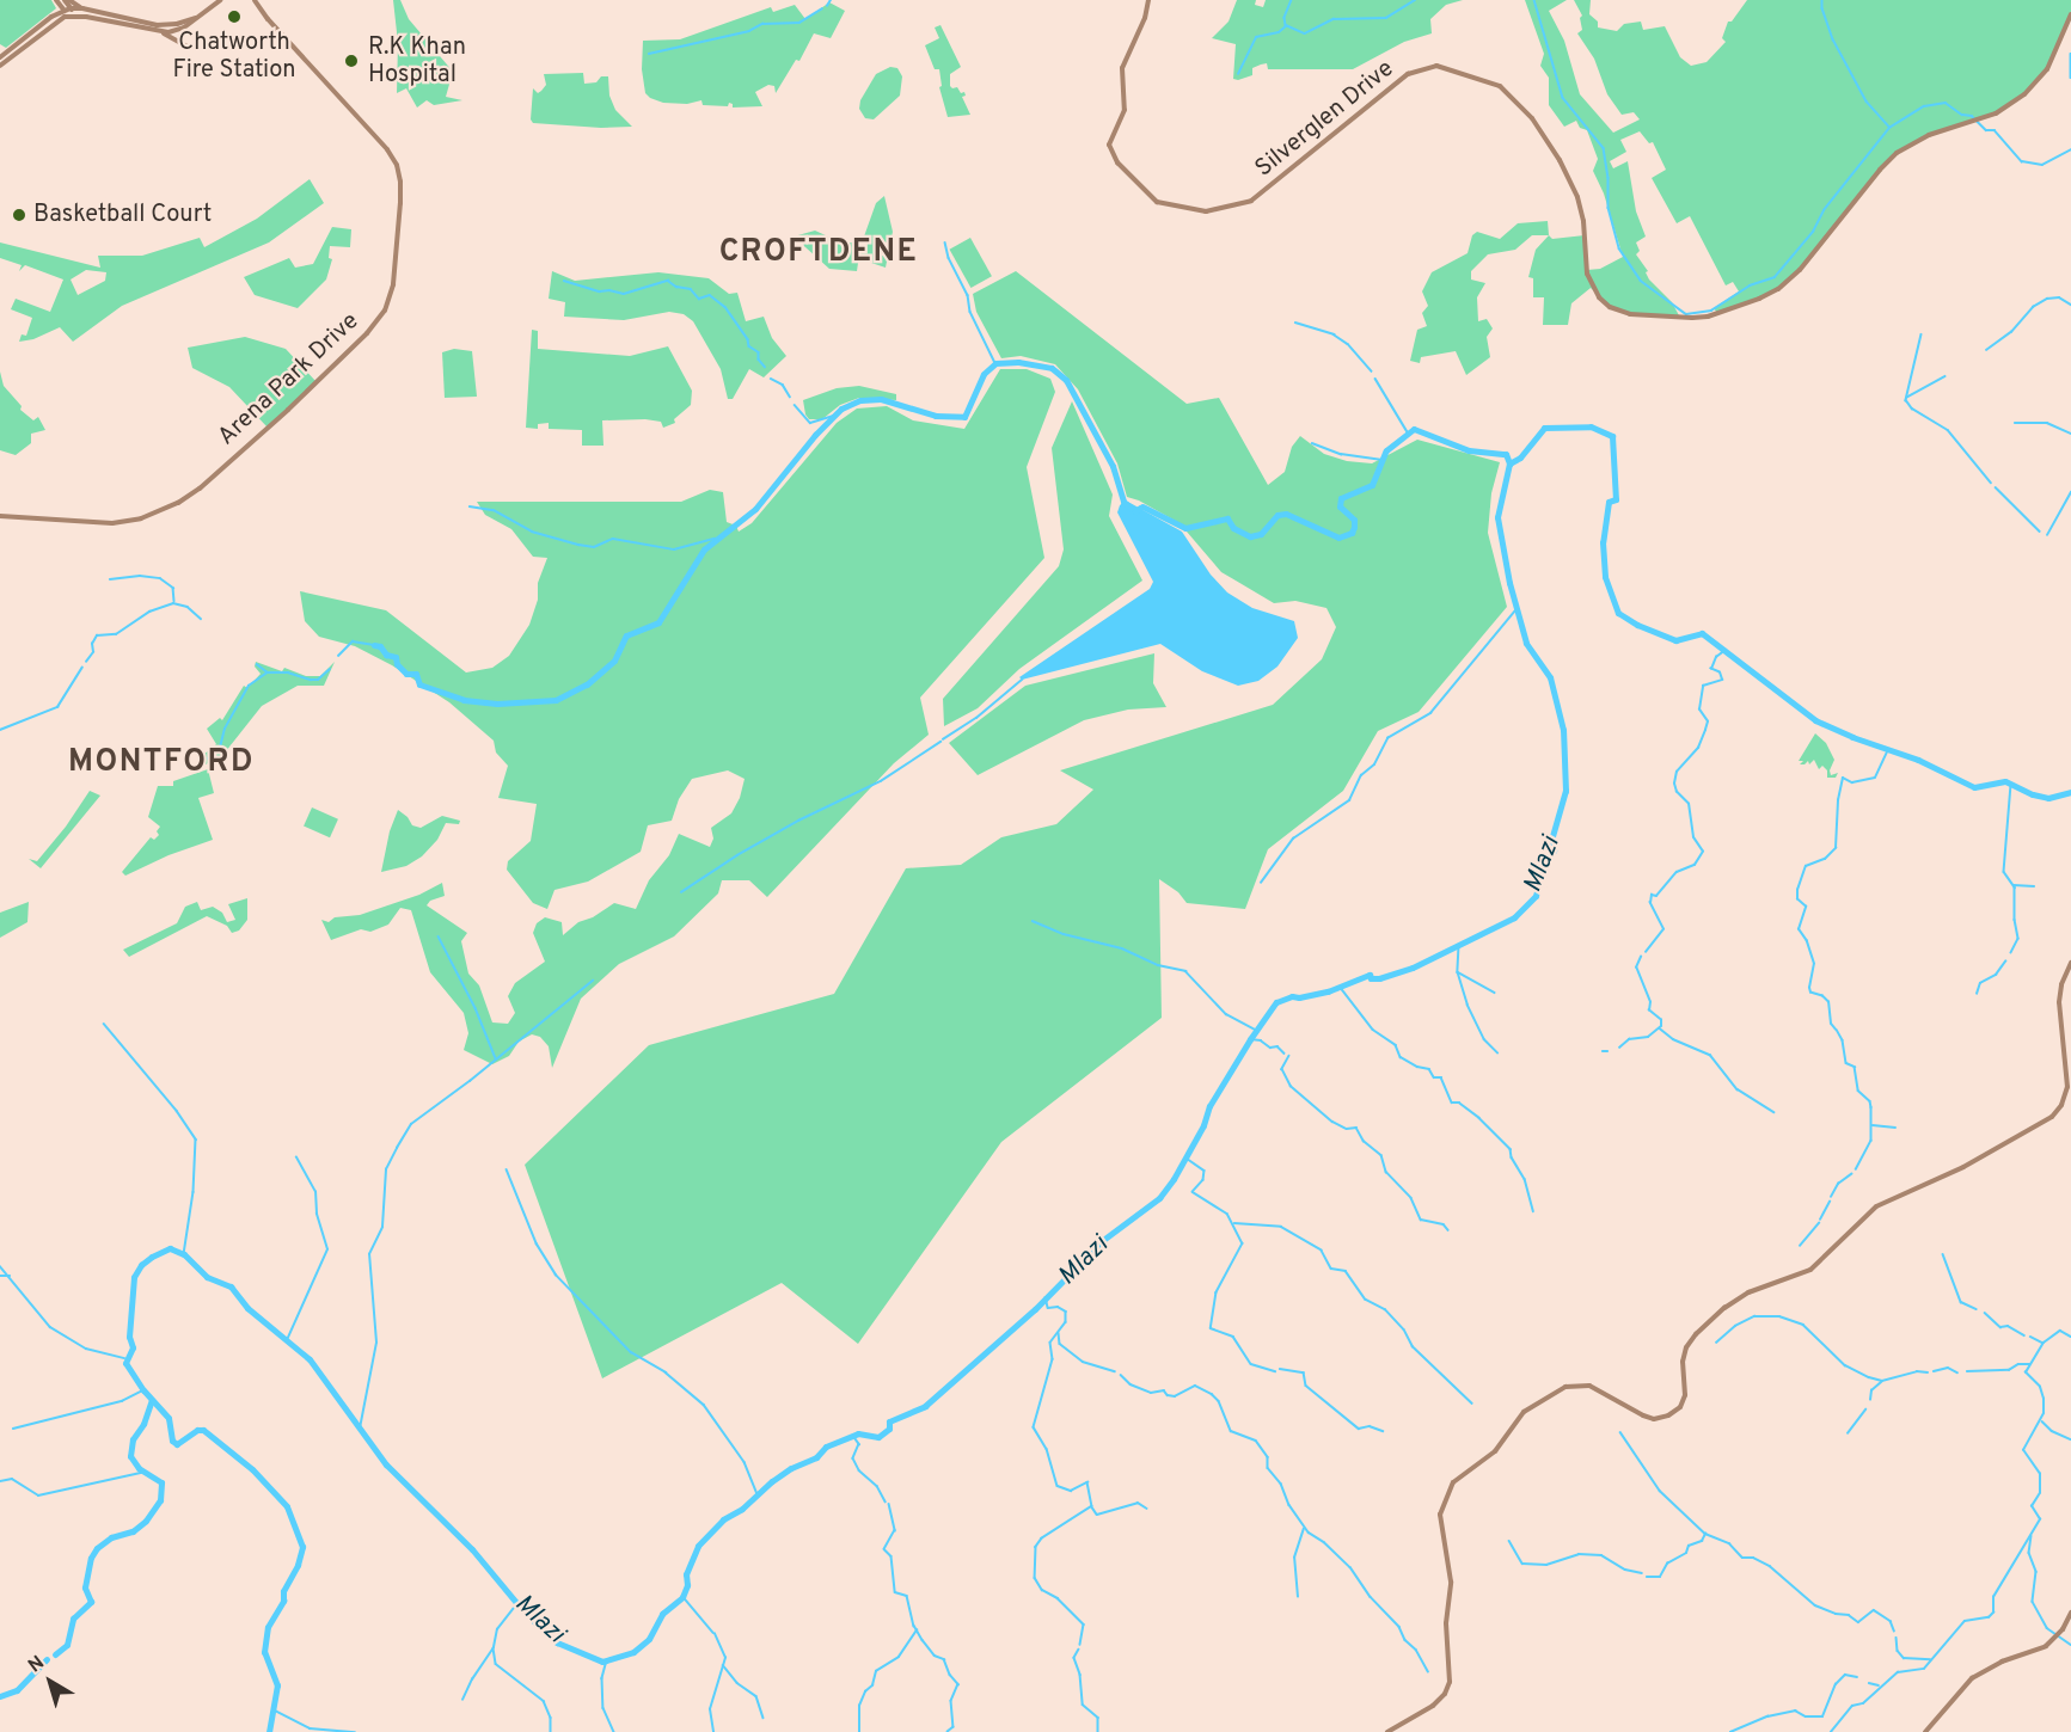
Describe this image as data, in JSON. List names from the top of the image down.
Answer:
{
  "streets": {
    "street": ["Silverglen Drive", "Arena Park Drive"]
  },
  "districts": ["CROFTDENE", "MONTFORD"],
  "water": ["Mlazi"],
  "places": ["Chatworth Fire Station", "R.K Khan Hospital", "Basketball Court"],
  "north": "top left"
}
